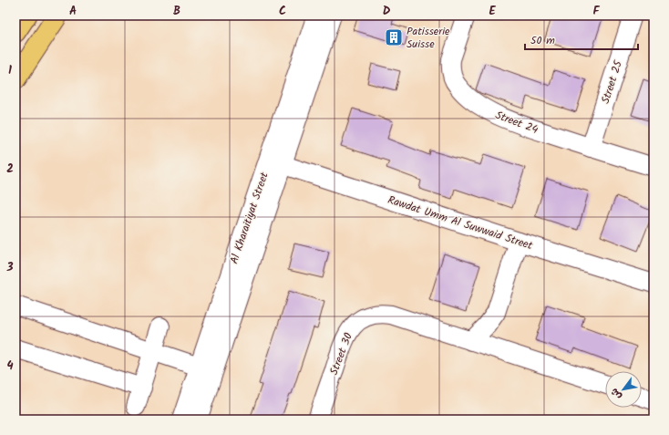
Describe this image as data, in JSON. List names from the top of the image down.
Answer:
{
  "streets": {
    "street": [
      "Street 25",
      "Street 24",
      "Al Kharaitiyat Street",
      "Rawdat Umm Al Suwwaid Street",
      "Street 30"
    ]
  },
  "crossings": [
    ["Street 25", "Street 24"],
    ["Al Kharaitiyat Street", "Rawdat Umm Al Suwwaid Street"]
  ],
  "places": {
    "building": ["Patisserie Suisse"]
  },
  "scale_bar": "50 m",
  "north": "bottom left",
  "grid": {
    "columns": [
      "A",
      "B",
      "C",
      "D",
      "E",
      "F"
    ],
    "rows": [
      "1",
      "2",
      "3",
      "4"
    ]
  }
}
